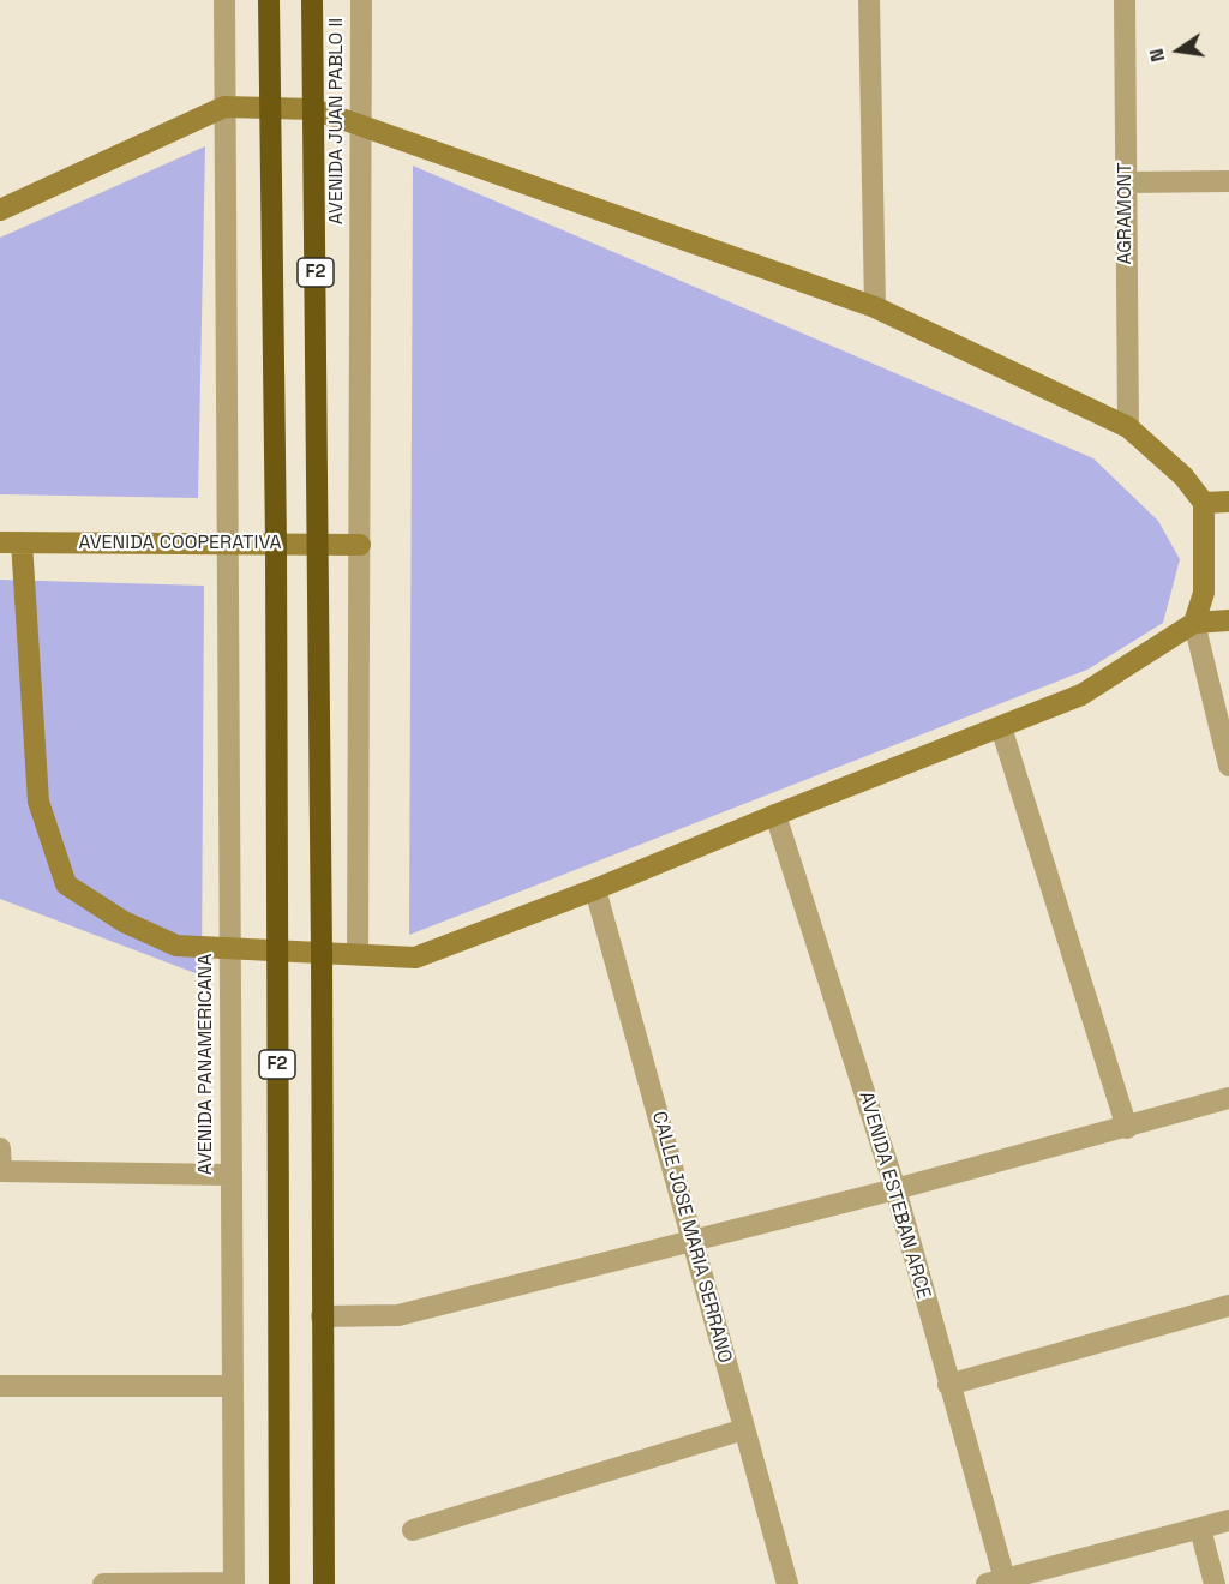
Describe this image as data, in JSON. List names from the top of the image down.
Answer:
{
  "streets": {
    "highway": ["AVENIDA JUAN PABLO II", "F2"],
    "street": [
      "AGRAMONT",
      "AVENIDA COOPERATIVA",
      "AVENIDA PANAMERICANA",
      "AVENIDA ESTEBAN ARCE",
      "CALLE JOSE MARIA SERRANO"
    ]
  },
  "crossings": [
    ["AVENIDA JUAN PABLO II", "F2"],
    ["AVENIDA JUAN PABLO II", "AVENIDA COOPERATIVA"],
    ["F2", "AVENIDA COOPERATIVA"],
    ["AVENIDA COOPERATIVA", "AVENIDA PANAMERICANA"]
  ],
  "north": "left"
}
